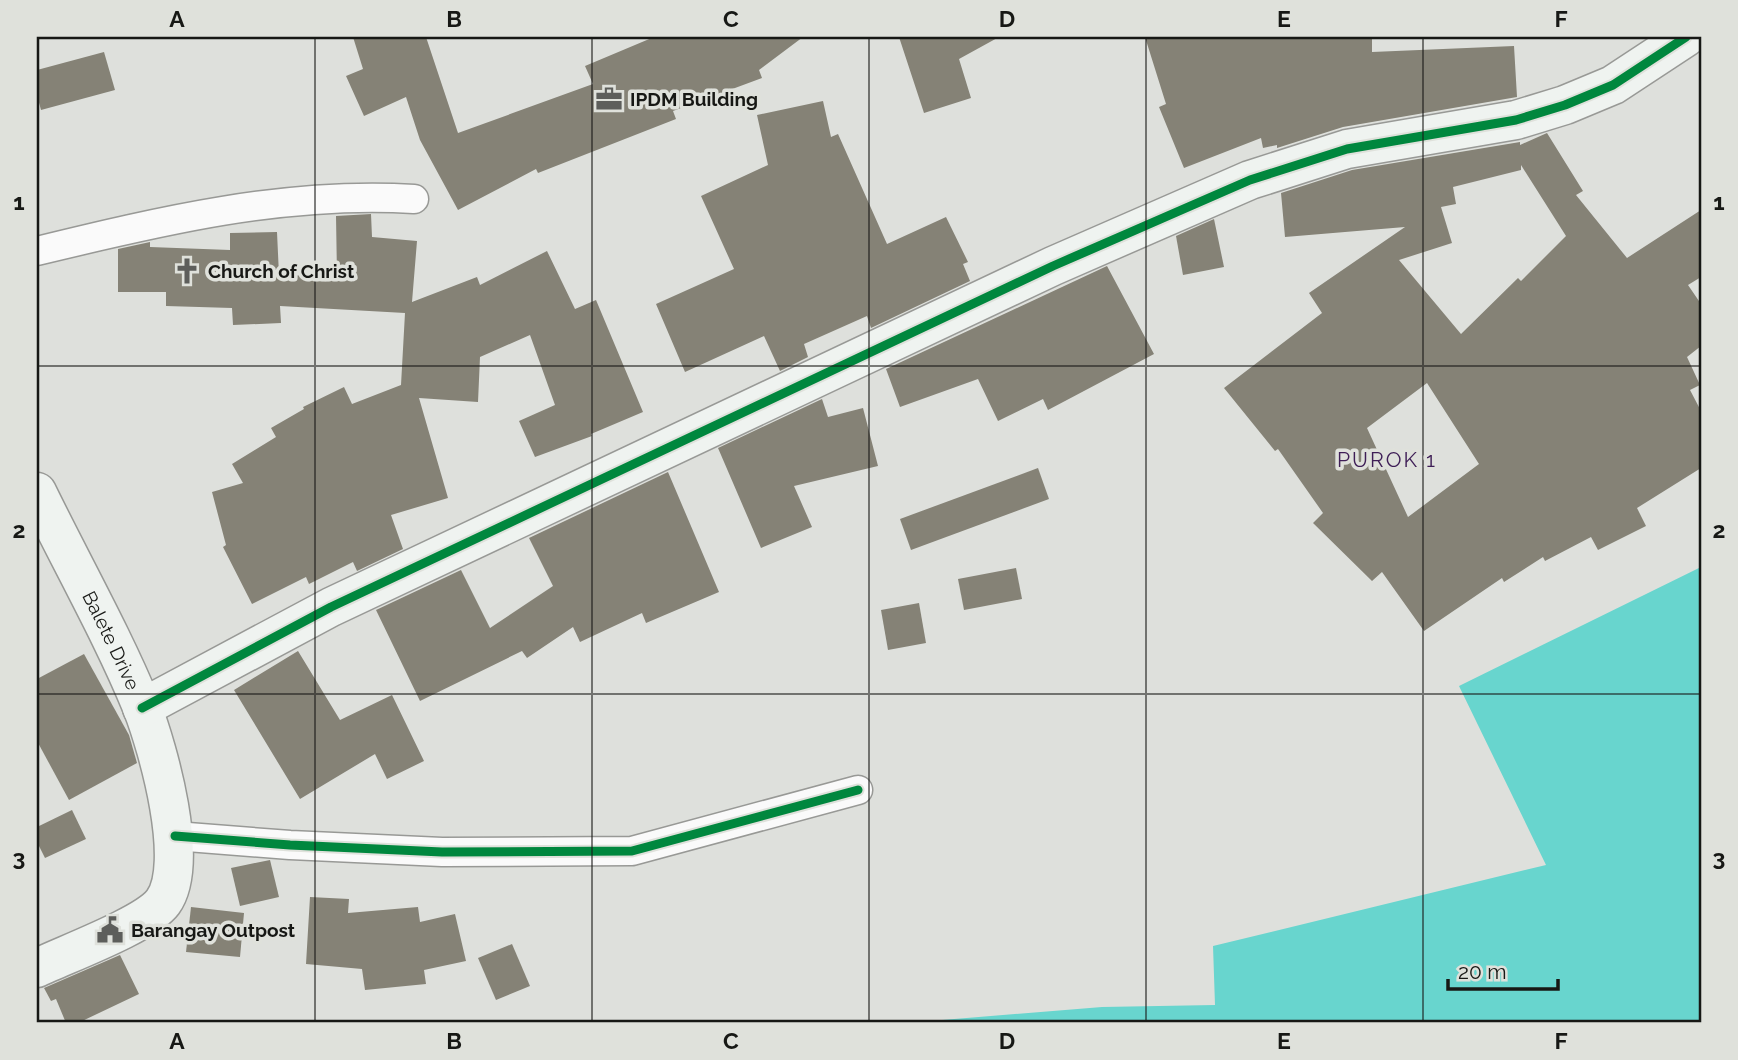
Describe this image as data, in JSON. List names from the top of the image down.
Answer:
{
  "streets": {
    "street": ["Balete Drive"]
  },
  "districts": ["PUROK 1"],
  "places": {
    "office": ["IPDM Building"],
    "church": ["Church of Christ"],
    "public building": ["Barangay Outpost"]
  },
  "scale_bar": "20 m",
  "grid": {
    "columns": [
      "A",
      "B",
      "C",
      "D",
      "E",
      "F"
    ],
    "rows": ["1", "2", "3"]
  }
}
